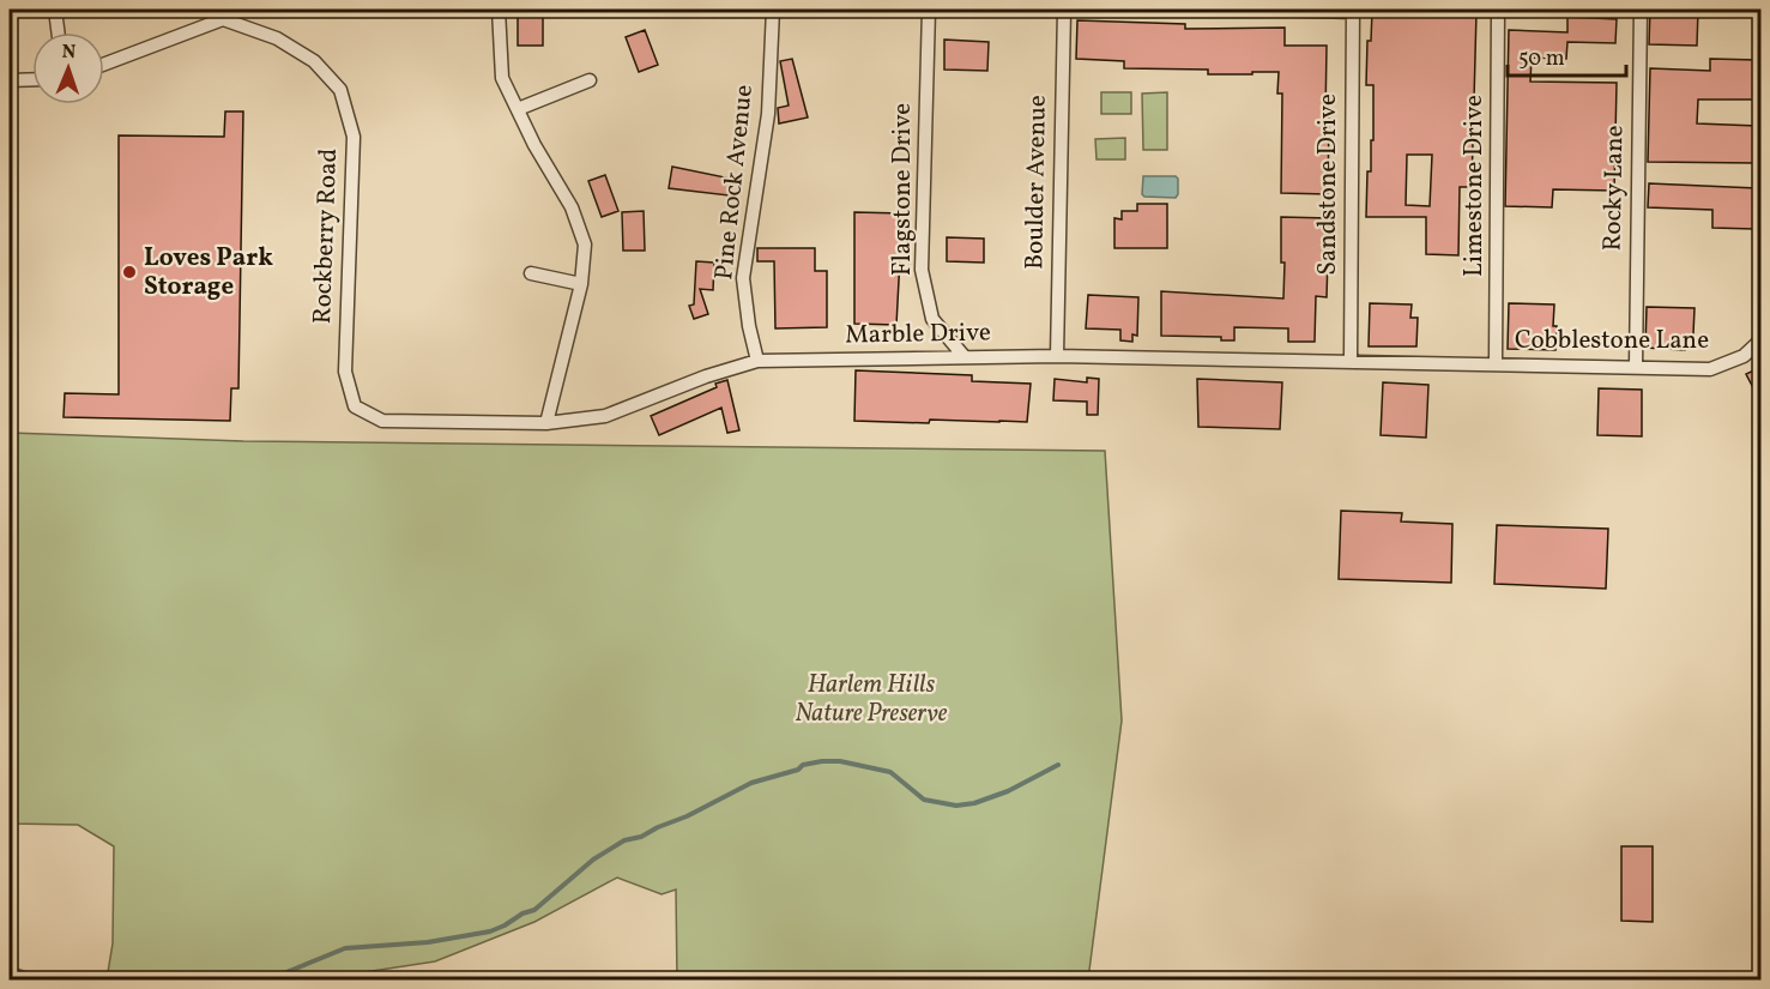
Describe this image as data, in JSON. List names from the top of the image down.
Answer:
{
  "streets": {
    "street": [
      "Pine Rock Avenue",
      "Boulder Avenue",
      "Sandstone Drive",
      "Limestone Drive",
      "Rocky Lane",
      "Flagstone Drive",
      "Rockberry Road",
      "Marble Drive",
      "Cobblestone Lane"
    ]
  },
  "crossings": [
    ["Pine Rock Avenue", "Marble Drive"],
    ["Boulder Avenue", "Marble Drive"],
    ["Sandstone Drive", "Marble Drive"],
    ["Limestone Drive", "Marble Drive"],
    ["Limestone Drive", "Cobblestone Lane"],
    ["Rocky Lane", "Cobblestone Lane"],
    ["Flagstone Drive", "Marble Drive"],
    ["Rockberry Road", "Marble Drive"],
    ["Marble Drive", "Cobblestone Lane"]
  ],
  "parks": ["Harlem Hills Nature Preserve"],
  "places": ["Loves Park Storage"],
  "scale_bar": "50 m",
  "north": "top"
}
